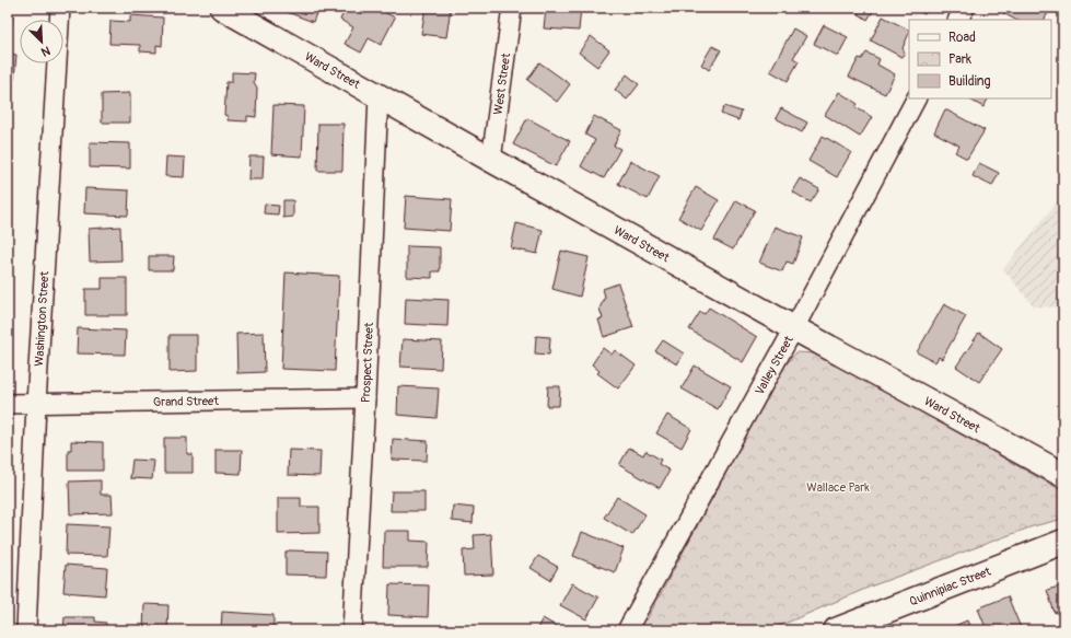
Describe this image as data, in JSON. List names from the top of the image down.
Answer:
{
  "streets": {
    "street": [
      "Ward Street",
      "West Street",
      "Washington Street",
      "Prospect Street",
      "Valley Street",
      "Grand Street",
      "Quinnipiac Street"
    ]
  },
  "crossings": [
    ["Ward Street", "West Street"],
    ["Ward Street", "Prospect Street"],
    ["Ward Street", "Valley Street"],
    ["Washington Street", "Grand Street"],
    ["Prospect Street", "Grand Street"]
  ],
  "parks": ["Wallace Park"],
  "legend": ["Road", "Park", "Building"],
  "north": "bottom right"
}
